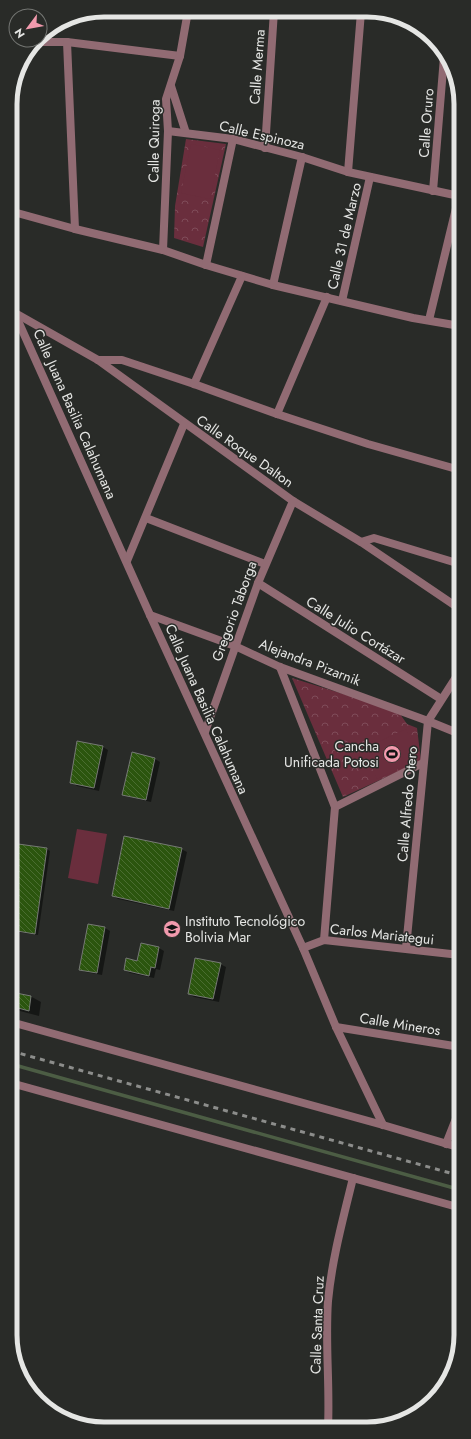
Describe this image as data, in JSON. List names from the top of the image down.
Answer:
{
  "streets": {
    "street": [
      "Calle Merma",
      "Calle Oruro",
      "Calle Espinoza",
      "Calle Quiroga",
      "Calle 31 de Marzo",
      "Calle Juana Basilia Calahumana",
      "Calle Roque Dalton",
      "Gregorio Taborga",
      "Calle Julio Cortázar",
      "Alejandra Pizarnik",
      "Calle Alfredo Otero",
      "Carlos Mariategui",
      "Calle Mineros",
      "Calle Santa Cruz"
    ]
  },
  "crossings": [
    ["Calle Merma", "Calle Espinoza"],
    ["Calle Oruro", "Calle Espinoza"],
    ["Calle Espinoza", "Calle Quiroga"],
    ["Calle Espinoza", "Calle 31 de Marzo"],
    ["Calle Juana Basilia Calahumana", "Gregorio Taborga"],
    ["Calle Juana Basilia Calahumana", "Alejandra Pizarnik"],
    ["Calle Juana Basilia Calahumana", "Carlos Mariategui"],
    ["Calle Juana Basilia Calahumana", "Calle Mineros"],
    ["Calle Roque Dalton", "Gregorio Taborga"],
    ["Gregorio Taborga", "Calle Julio Cortázar"],
    ["Gregorio Taborga", "Alejandra Pizarnik"],
    ["Calle Julio Cortázar", "Calle Alfredo Otero"],
    ["Alejandra Pizarnik", "Calle Alfredo Otero"],
    ["Calle Alfredo Otero", "Carlos Mariategui"]
  ],
  "places": {
    "sports": ["Cancha Unificada Potosi"],
    "school or university": ["Instituto Tecnológico Bolivia Mar"]
  },
  "north": "bottom left"
}
